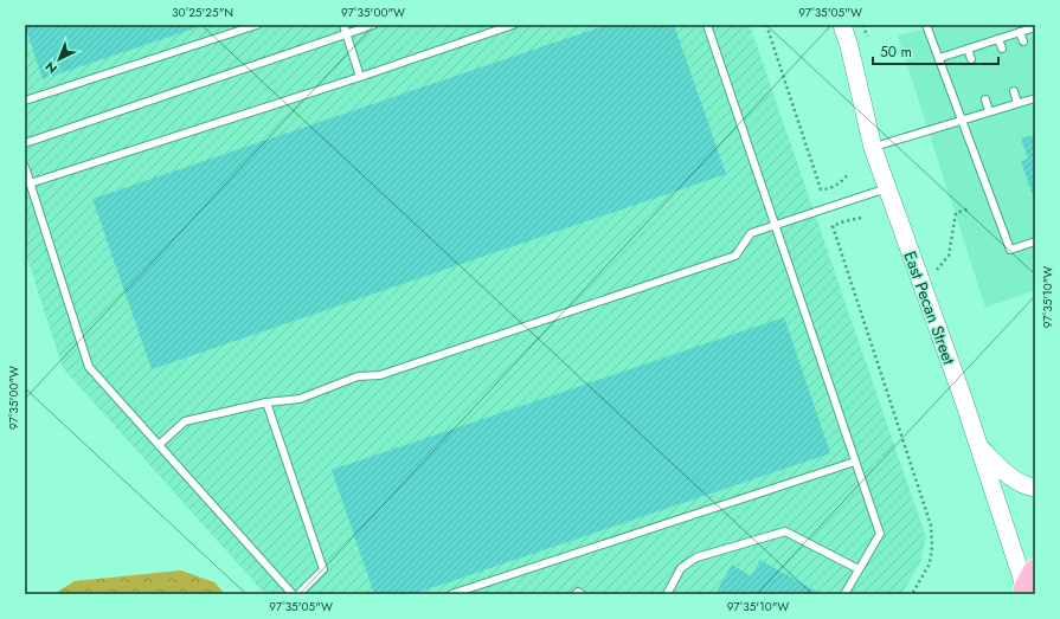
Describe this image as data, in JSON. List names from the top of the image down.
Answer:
{
  "streets": {
    "street": ["East Pecan Street"]
  },
  "scale_bar": "50 m",
  "north": "bottom left",
  "coordinates": [
    "30°25'25\"N",
    "97°35'00\"W",
    "97°35'05\"W",
    "97°35'10\"W"
  ]
}
